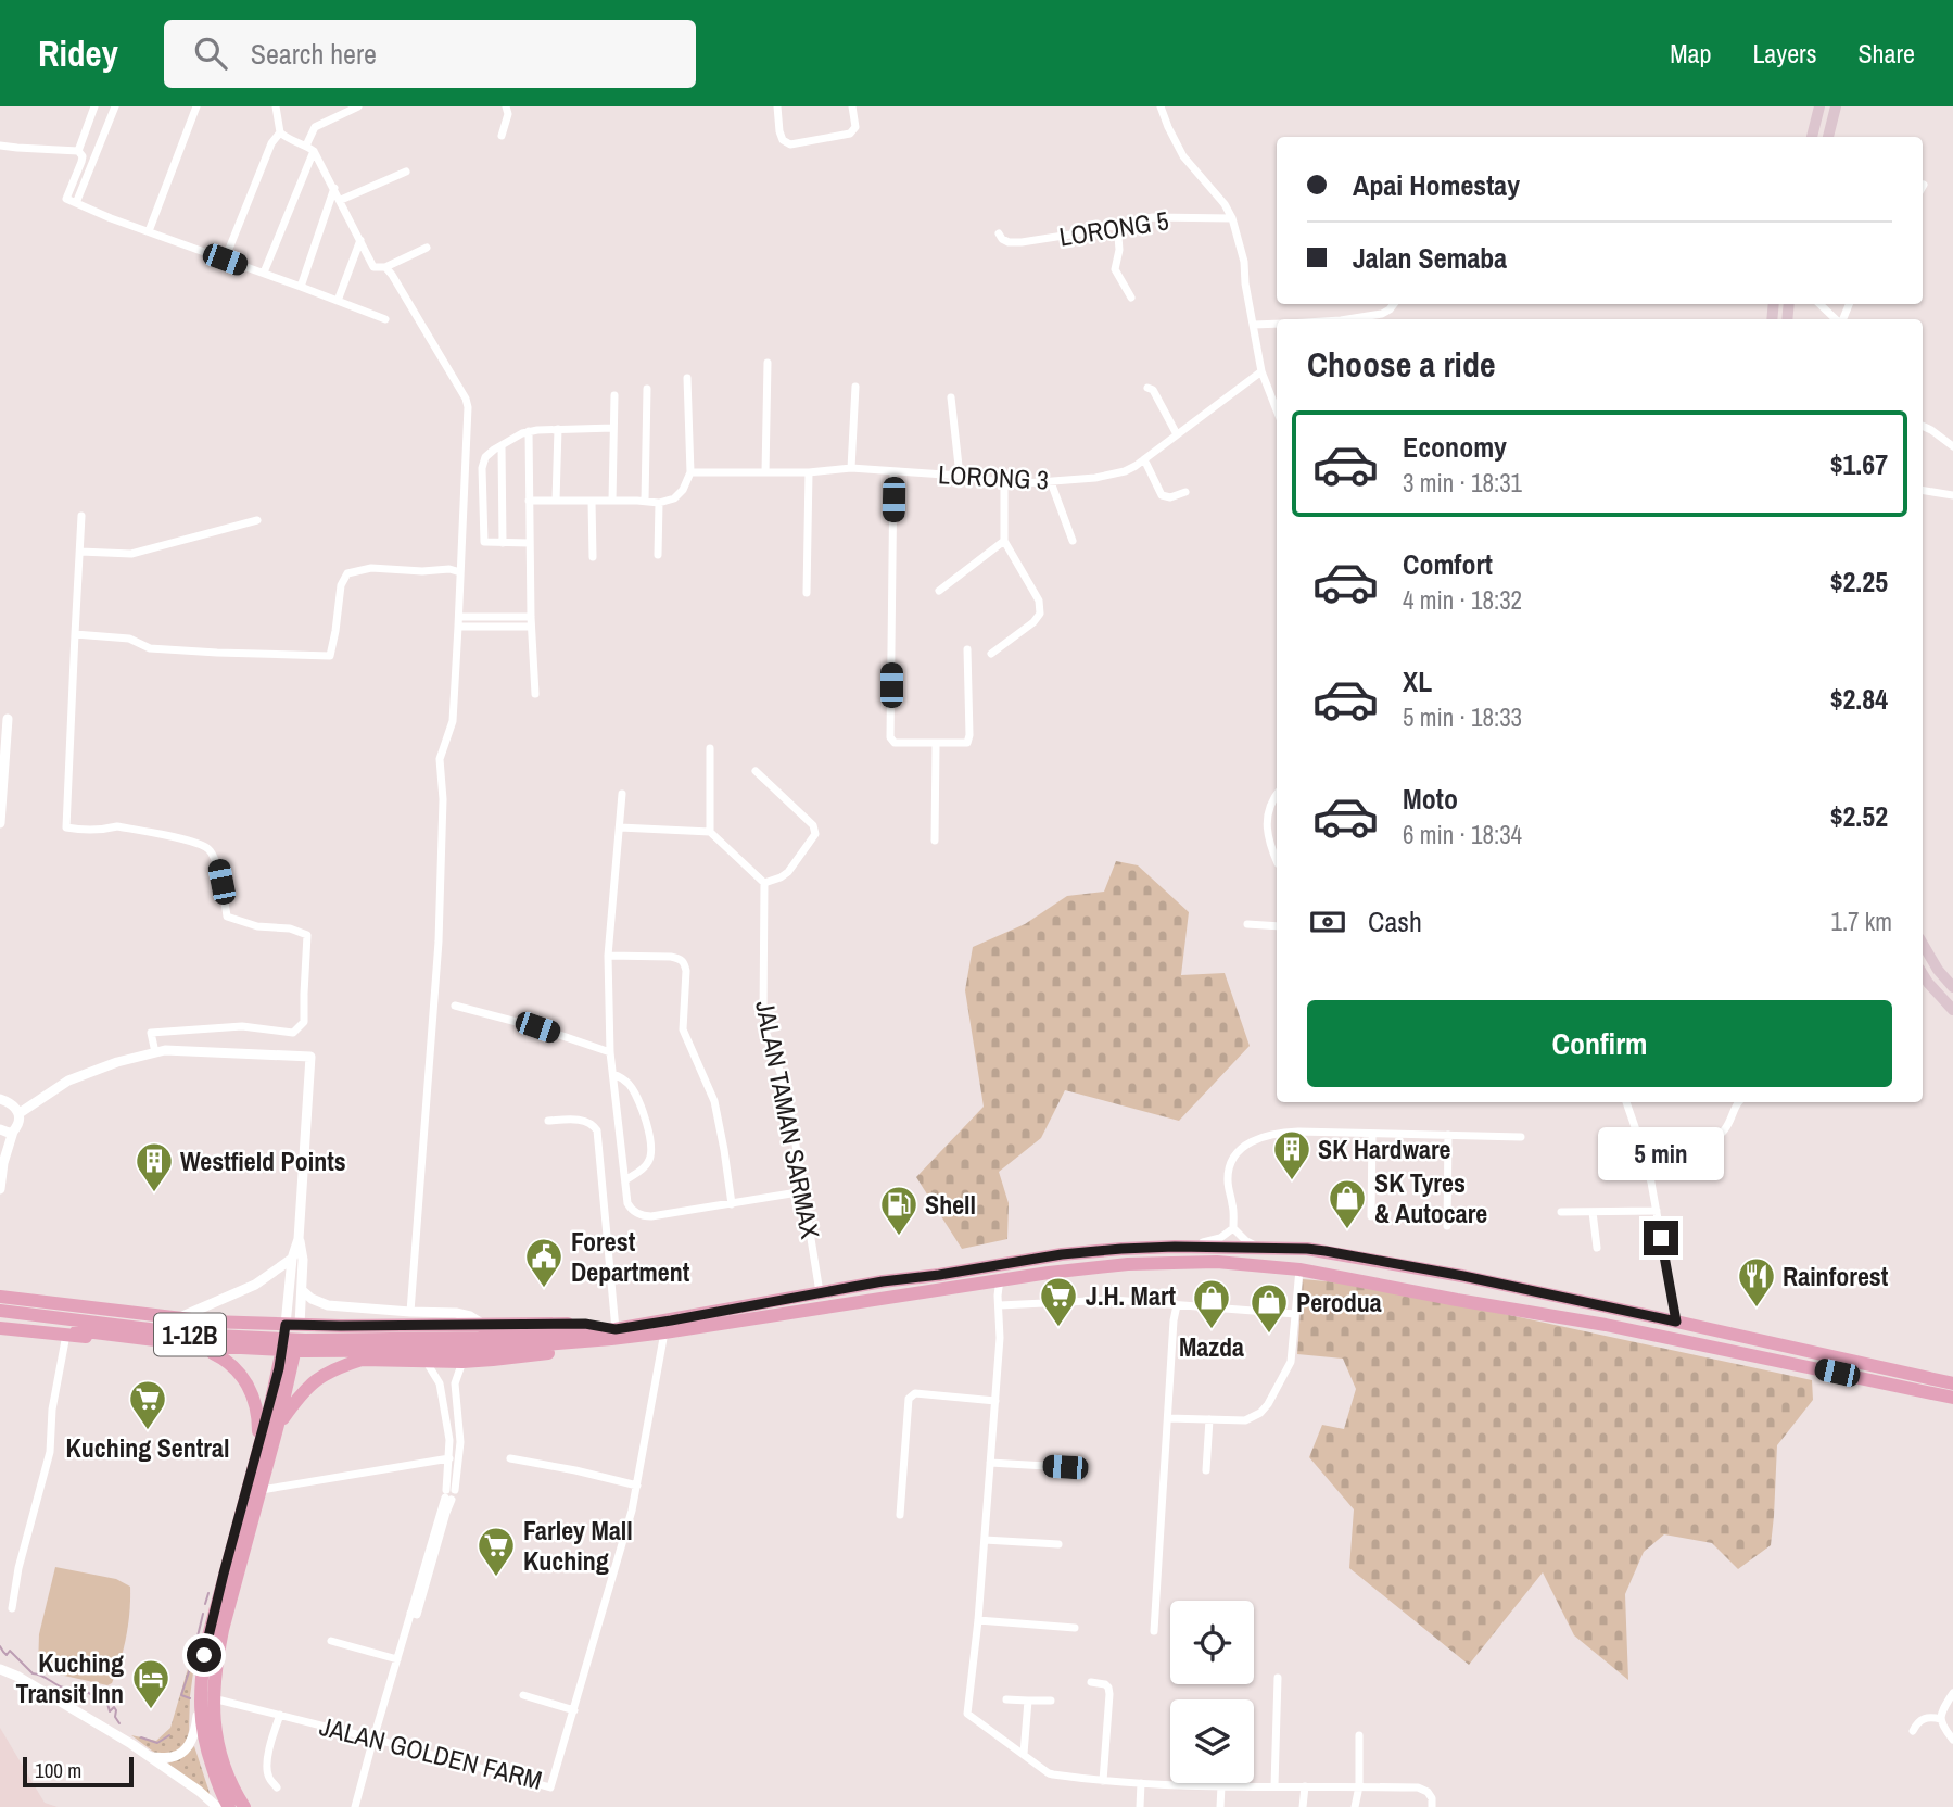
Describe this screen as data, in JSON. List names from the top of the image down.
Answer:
{
  "streets": {
    "highway": ["1-12B"],
    "street": [
      "LORONG 5",
      "LORONG 3",
      "JALAN TAMAN SARMAX",
      "JALAN GOLDEN FARM"
    ]
  },
  "places": {
    "building": ["SK Hardware", "Westfield Points"],
    "shop": ["SK Tyres & Autocare", "Mazda", "Perodua"],
    "fuel station": ["Shell"],
    "public building": ["Forest Department"],
    "restaurant": ["Rainforest"],
    "supermarket": ["J.H. Mart", "Kuching Sentral", "Farley Mall Kuching"],
    "hotel": ["Kuching Transit Inn"]
  },
  "scale_bar": "100 m",
  "page": {
    "header": "Ridey",
    "search": "Search here",
    "nav": ["Map", "Layers", "Share"],
    "banner": ["Apai Homestay", "Jalan Semaba"],
    "heading": "Choose a ride",
    "list": [
      {
        "name": "Economy",
        "note": "3 min · 18:31",
        "value": "$1.67"
      },
      {
        "name": "Comfort",
        "note": "4 min · 18:32",
        "value": "$2.25"
      },
      {
        "name": "XL",
        "note": "5 min · 18:33",
        "value": "$2.84"
      },
      {
        "name": "Moto",
        "note": "6 min · 18:34",
        "value": "$2.52"
      }
    ],
    "pay": ["Cash", "1.7 km"],
    "buttons": "Confirm",
    "bubble": "5 min",
    "scale": "100 m"
  }
}
